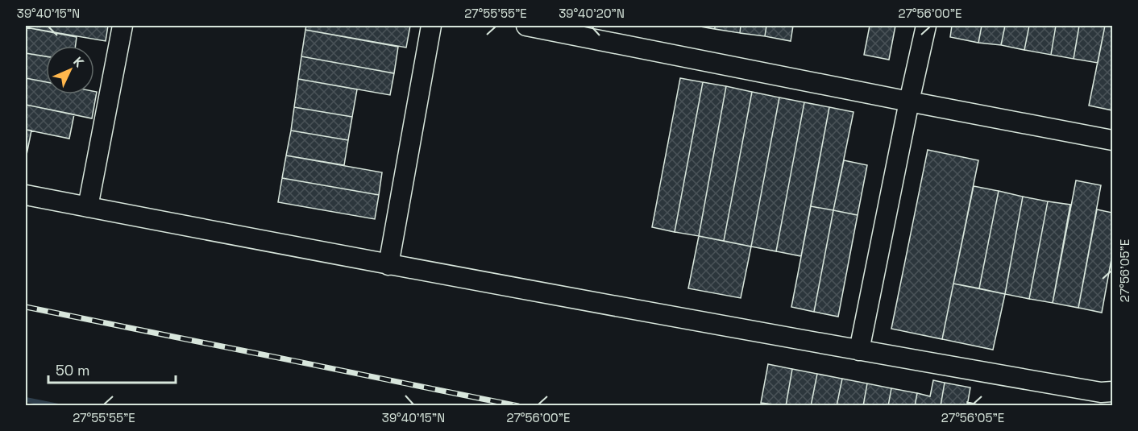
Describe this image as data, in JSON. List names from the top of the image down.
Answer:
{
  "scale_bar": "50 m",
  "north": "top right",
  "coordinates": [
    "39°40'15\"N",
    "27°55'55\"E",
    "39°40'20\"N",
    "27°56'00\"E",
    "27°56'05\"E"
  ]
}
